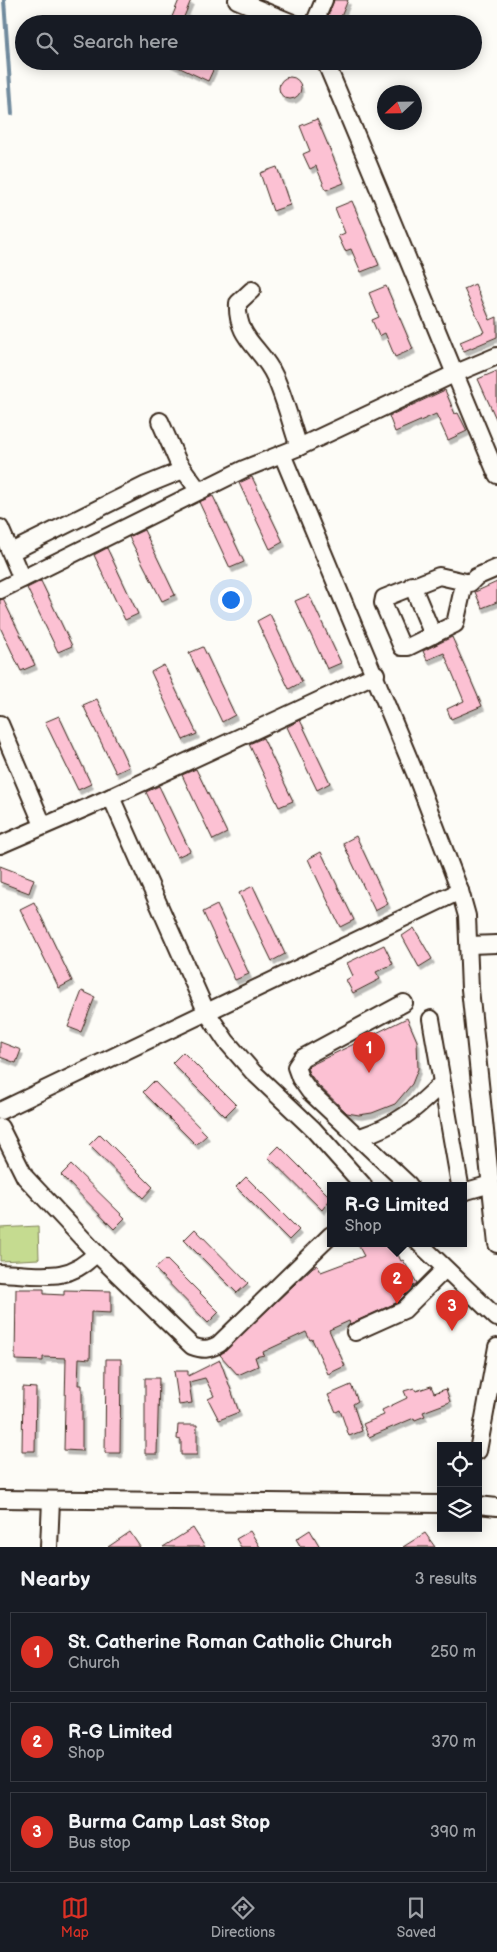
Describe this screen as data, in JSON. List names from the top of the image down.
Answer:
{
  "north": "left",
  "page": {
    "search": "Search here",
    "pins": ["1", "2", "3"],
    "popup": ["R-G Limited", "Shop"],
    "heading": ["Nearby", "3 results"],
    "list": [
      {
        "mark": "1",
        "name": "St. Catherine Roman Catholic Church",
        "note": "Church",
        "value": "250 m"
      },
      {
        "mark": "2",
        "name": "R-G Limited",
        "note": "Shop",
        "value": "370 m"
      },
      {
        "mark": "3",
        "name": "Burma Camp Last Stop",
        "note": "Bus stop",
        "value": "390 m"
      }
    ],
    "nav": ["Map", "Directions", "Saved"]
  }
}
